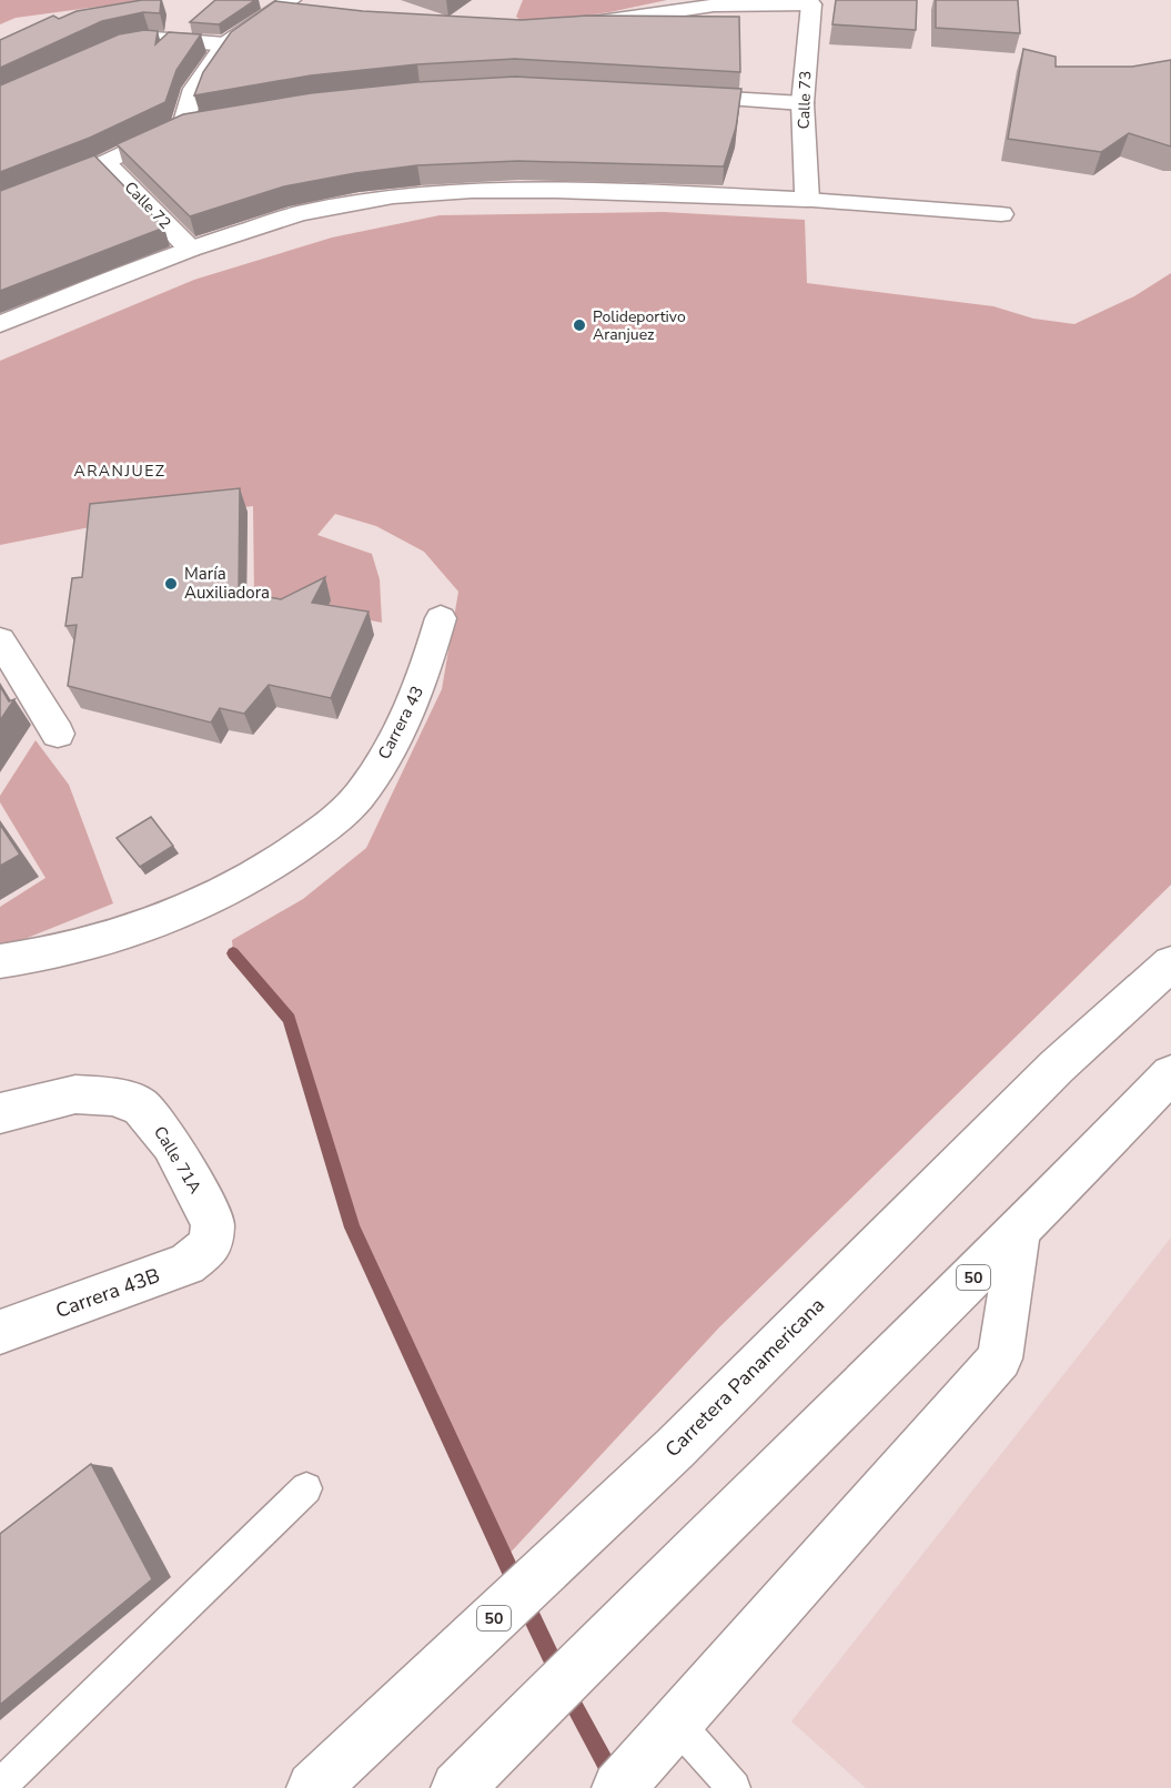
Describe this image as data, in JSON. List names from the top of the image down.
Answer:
{
  "streets": {
    "main road": [
      "Calle 73",
      "Calle 72",
      "Carrera 43",
      "Calle 71A",
      "50",
      "Carrera 43B",
      "Carretera Panamericana"
    ]
  },
  "crossings": [
    ["Calle 71A", "Carrera 43B"]
  ],
  "districts": ["ARANJUEZ"],
  "places": ["Polideportivo Aranjuez", "María Auxiliadora"]
}
